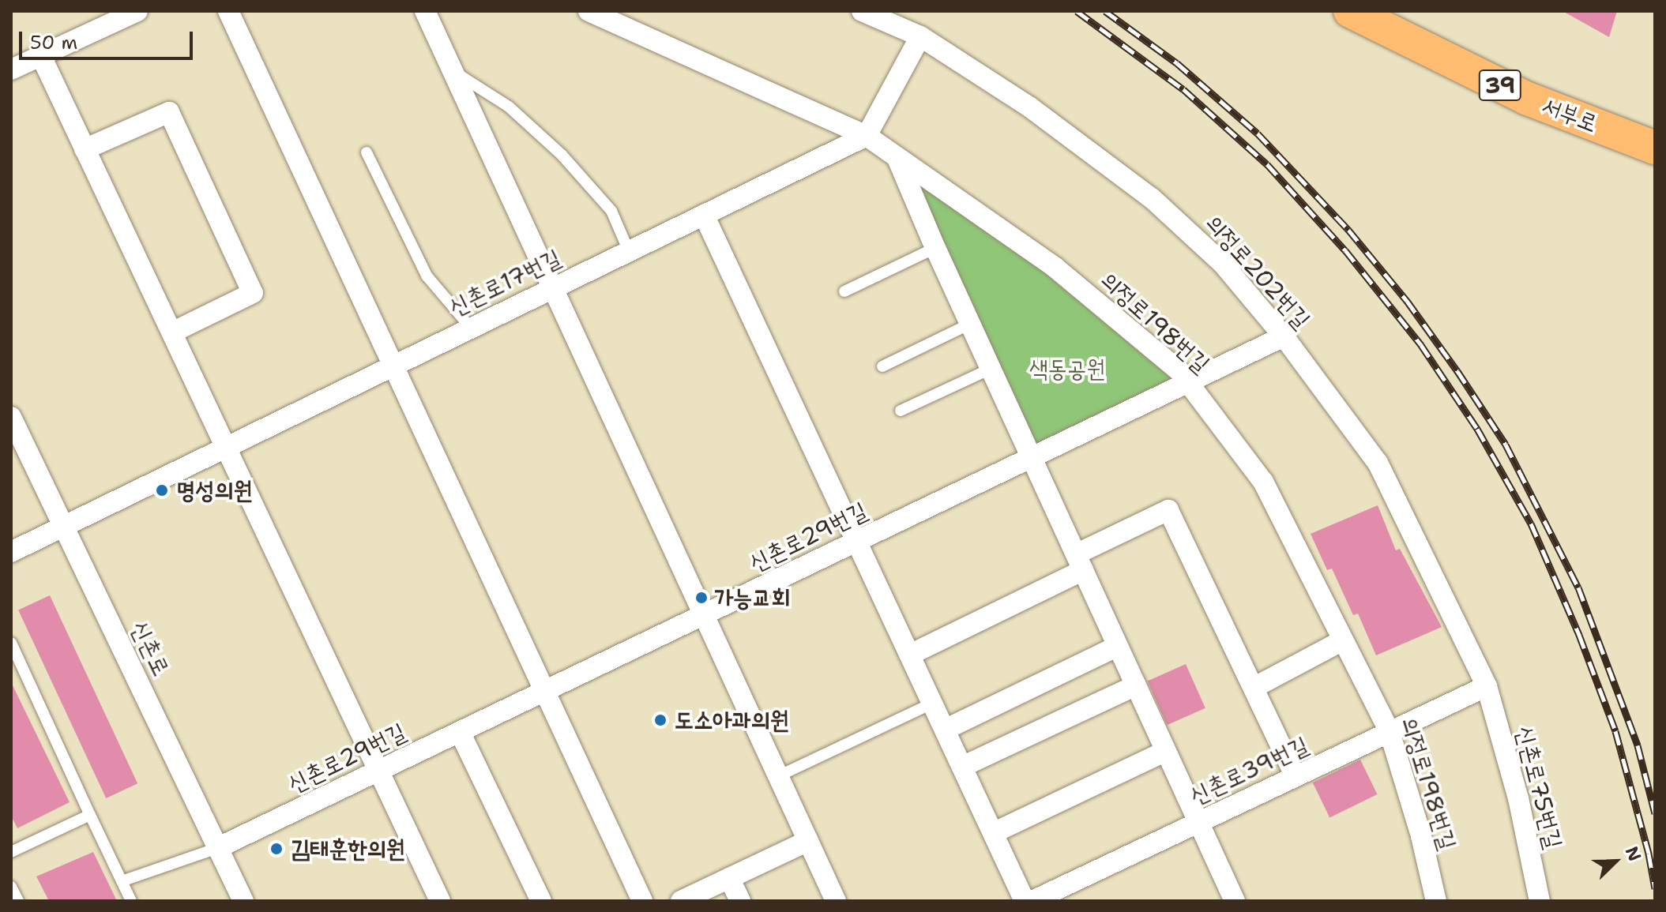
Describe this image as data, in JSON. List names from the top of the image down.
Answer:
{
  "streets": {
    "main road": ["39", "서부로"],
    "street": [
      "의정로202번길",
      "신촌로17번길",
      "의정로198번길",
      "신촌로29번길",
      "신촌로",
      "신촌로39번길",
      "신촌로75번길"
    ]
  },
  "crossings": [
    ["의정로202번길", "신촌로29번길"],
    ["의정로202번길", "신촌로39번길"],
    ["의정로202번길", "신촌로75번길"],
    ["신촌로17번길", "의정로198번길"],
    ["신촌로17번길", "신촌로"],
    ["의정로198번길", "신촌로29번길"],
    ["의정로198번길", "신촌로39번길"],
    ["신촌로29번길", "신촌로"],
    ["신촌로39번길", "신촌로75번길"]
  ],
  "parks": ["색동공원"],
  "places": [
    "명성의원",
    "가능교회",
    "도소아과의원",
    "김태훈한의원"
  ],
  "scale_bar": "50 m",
  "north": "top right"
}
